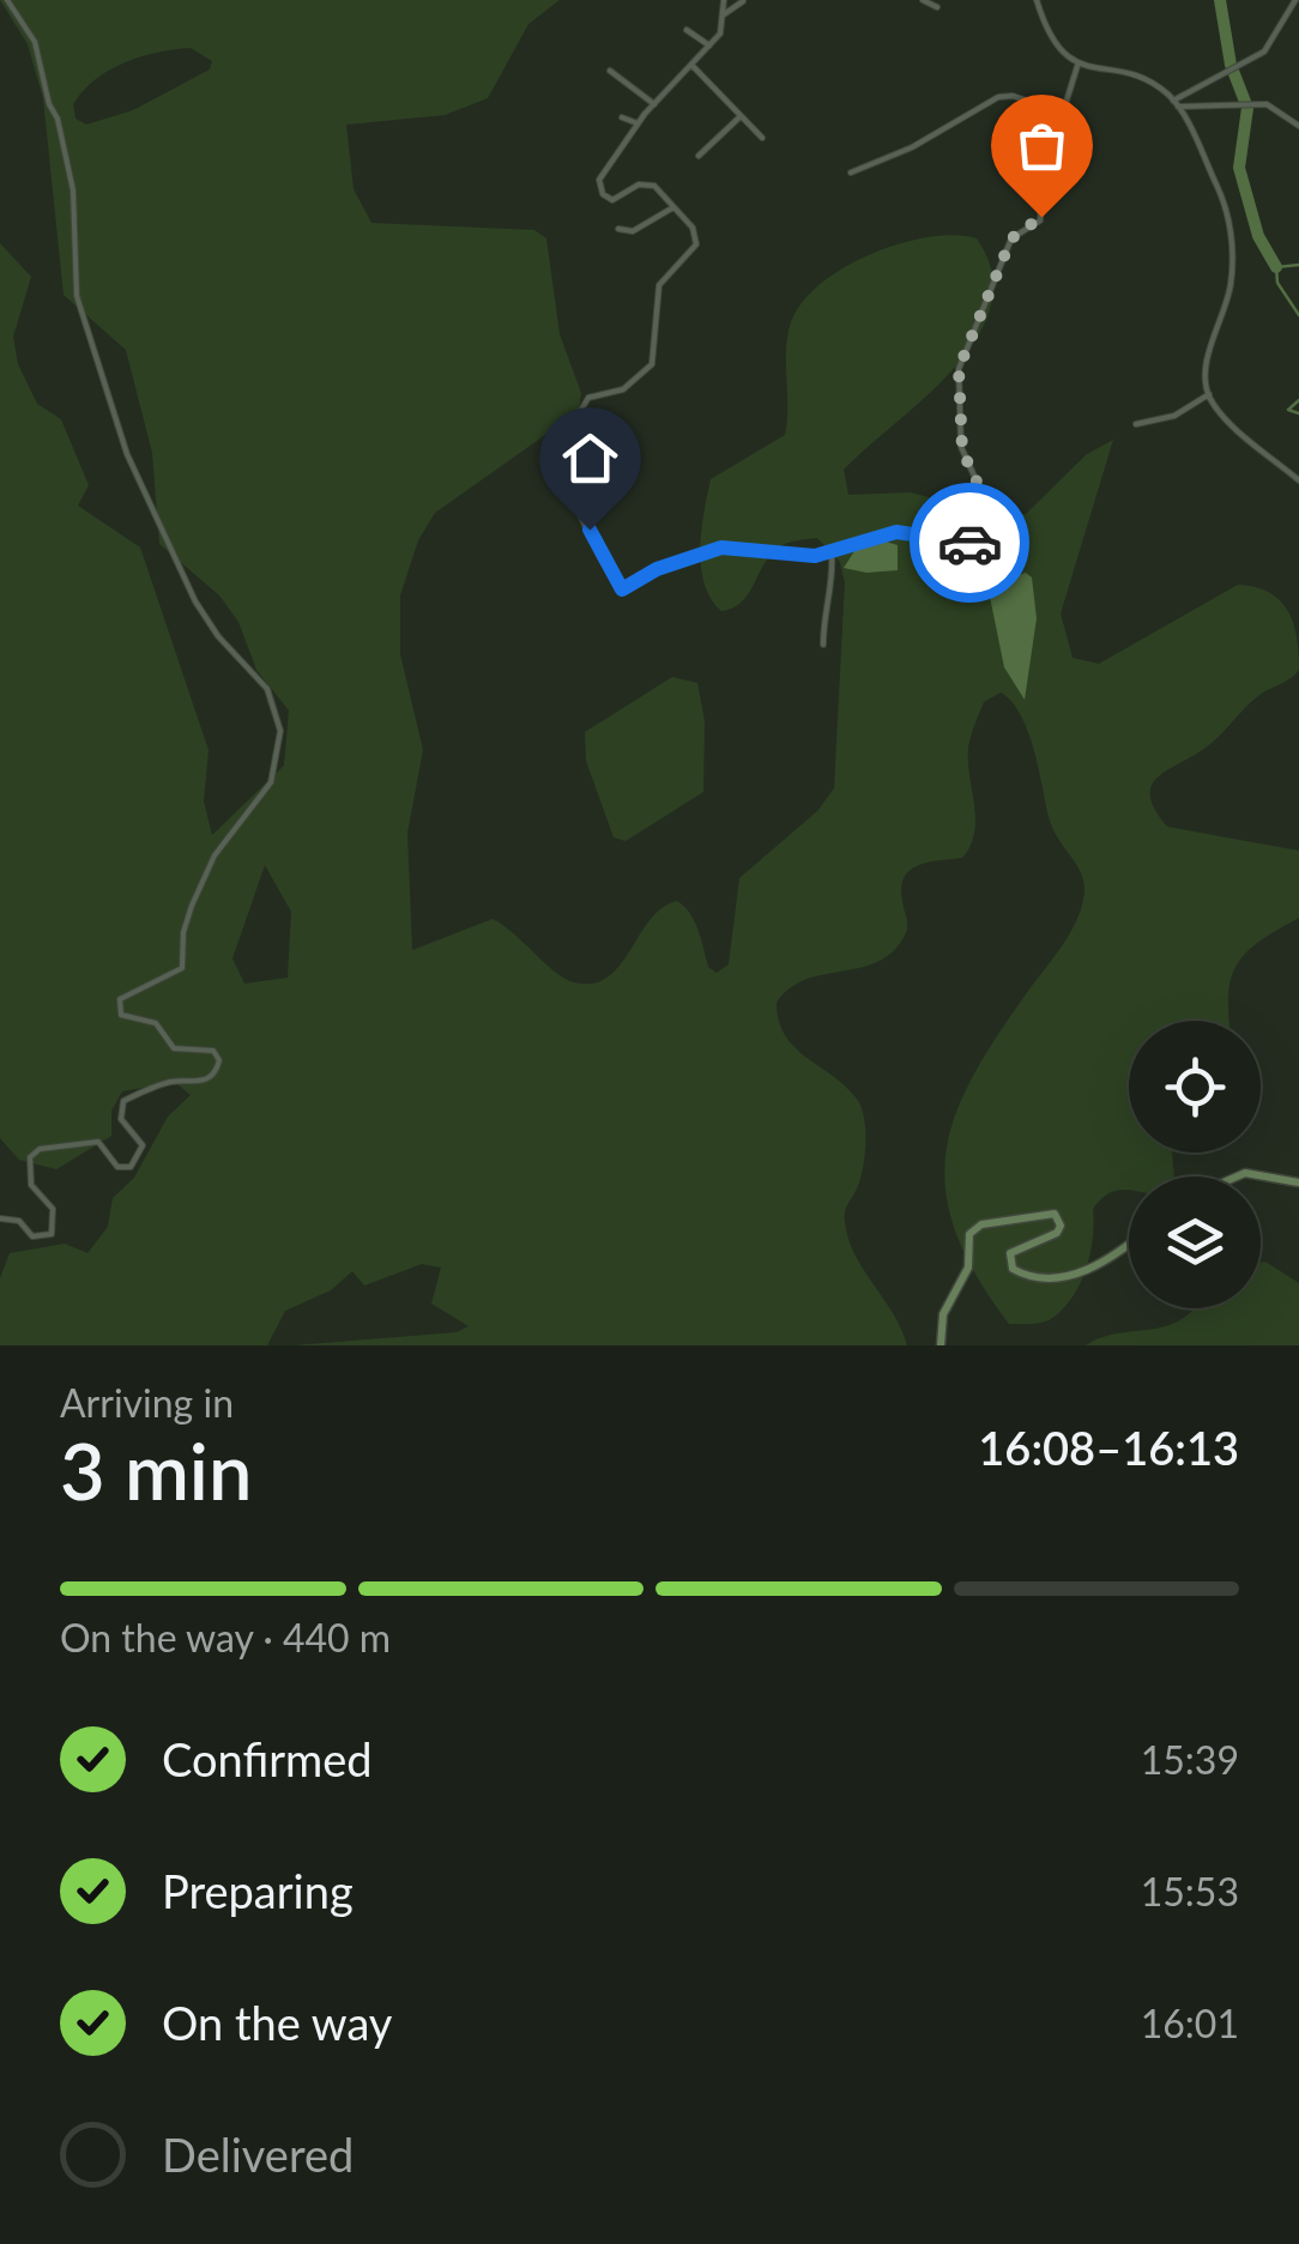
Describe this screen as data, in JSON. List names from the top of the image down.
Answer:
{
  "page": {
    "heading": ["3 min", "Arriving in", "16:08–16:13"],
    "bar": "On the way · 440 m",
    "list": [
      ["Confirmed", "15:39"],
      ["Preparing", "15:53"],
      ["On the way", "16:01"],
      "Delivered"
    ]
  }
}
